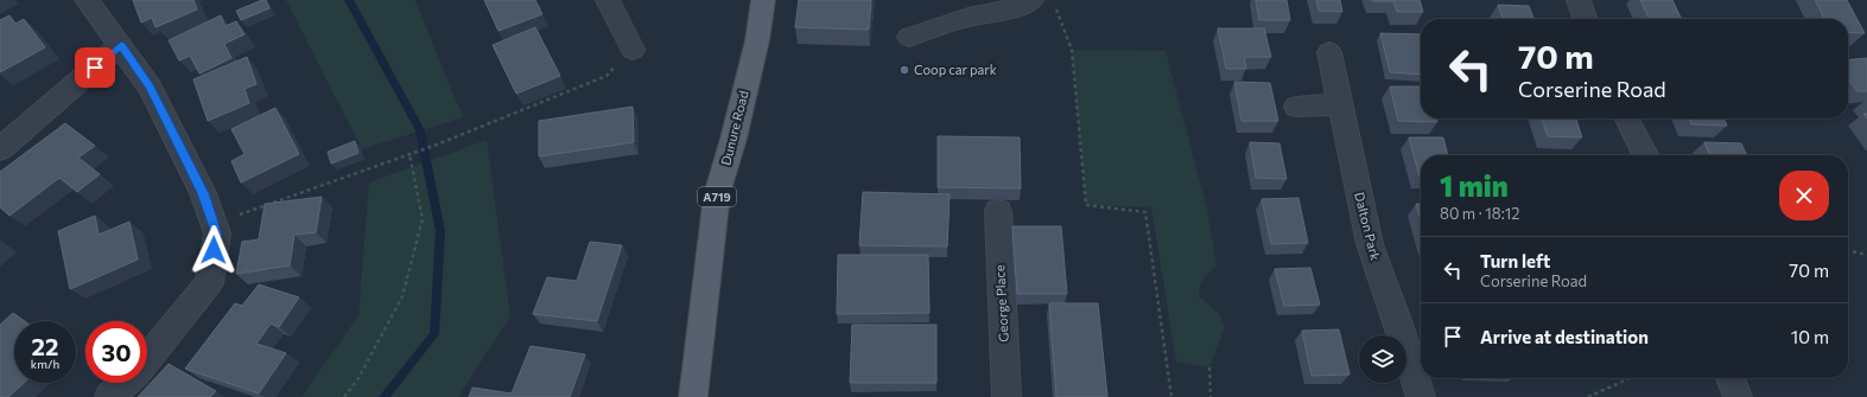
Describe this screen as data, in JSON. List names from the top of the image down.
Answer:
{
  "streets": {
    "main road": ["Dunure Road", "A719"],
    "street": ["Dalton Park", "George Place"]
  },
  "places": ["Coop car park"],
  "page": {
    "turn": ["70 m", "Corserine Road"],
    "heading": ["1 min", "80 m · 18:12"],
    "list": [
      {
        "name": "Turn left",
        "note": "Corserine Road",
        "value": "70 m"
      },
      {
        "name": "Arrive at destination",
        "value": "10 m"
      }
    ],
    "speed": "22 km/h",
    "limit": "30"
  }
}
